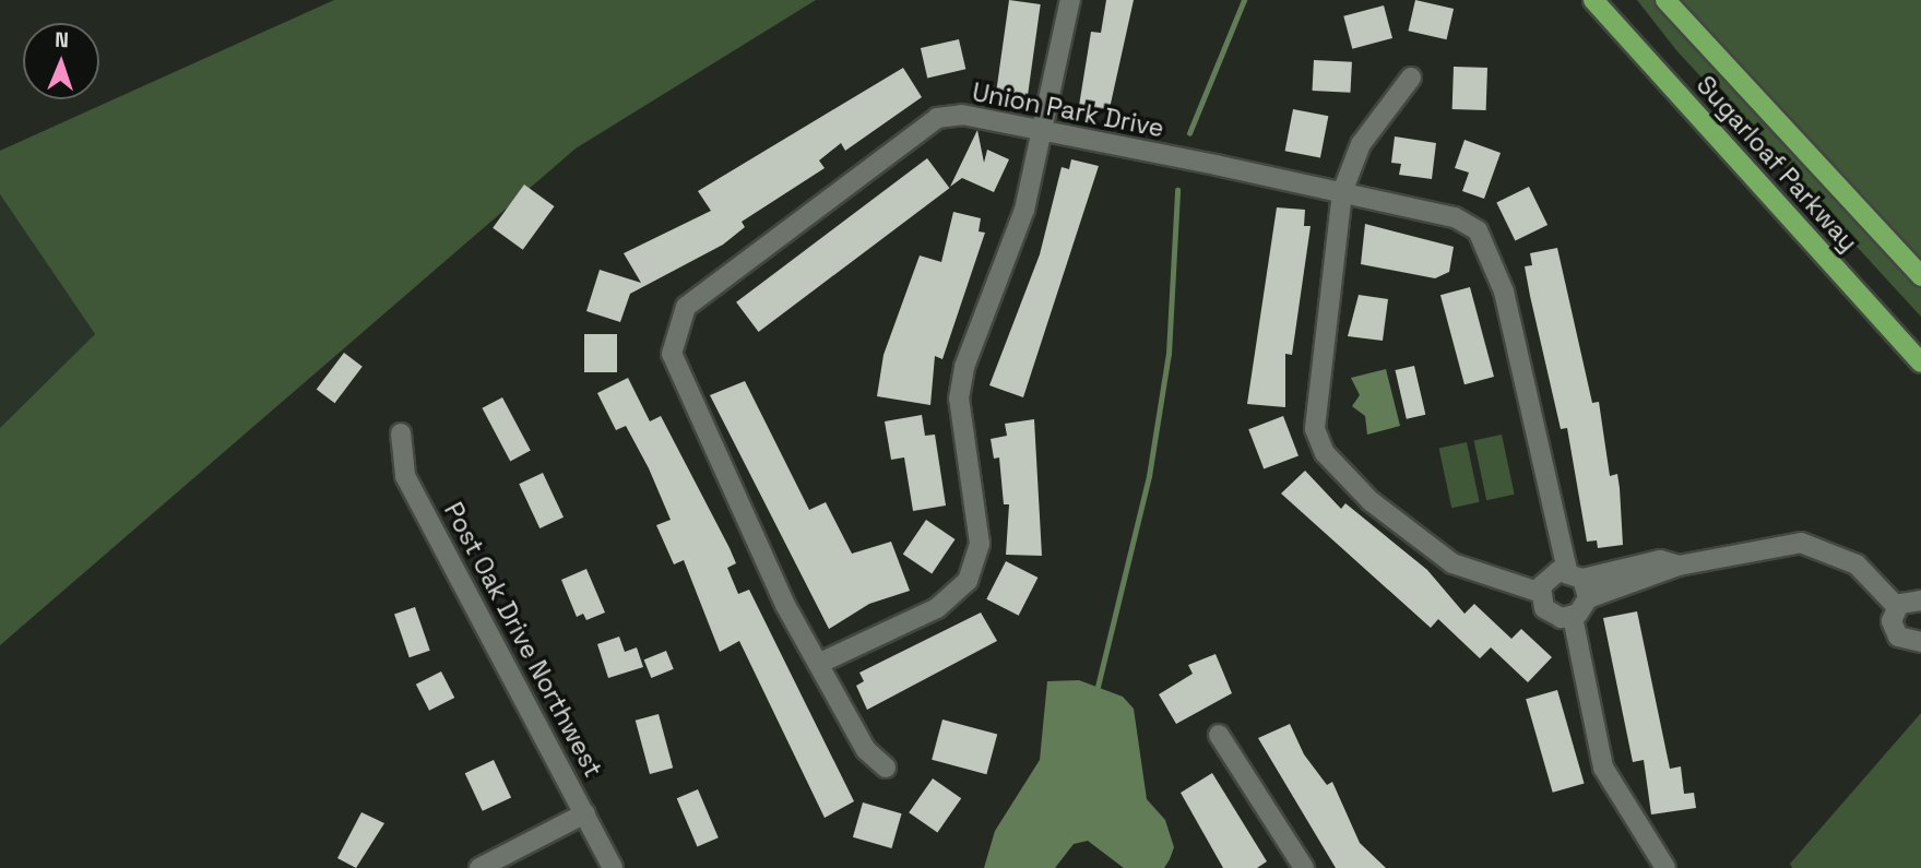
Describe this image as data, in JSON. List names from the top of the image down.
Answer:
{
  "streets": {
    "main road": ["Sugarloaf Parkway"],
    "street": ["Union Park Drive", "Post Oak Drive Northwest"]
  },
  "north": "top"
}
